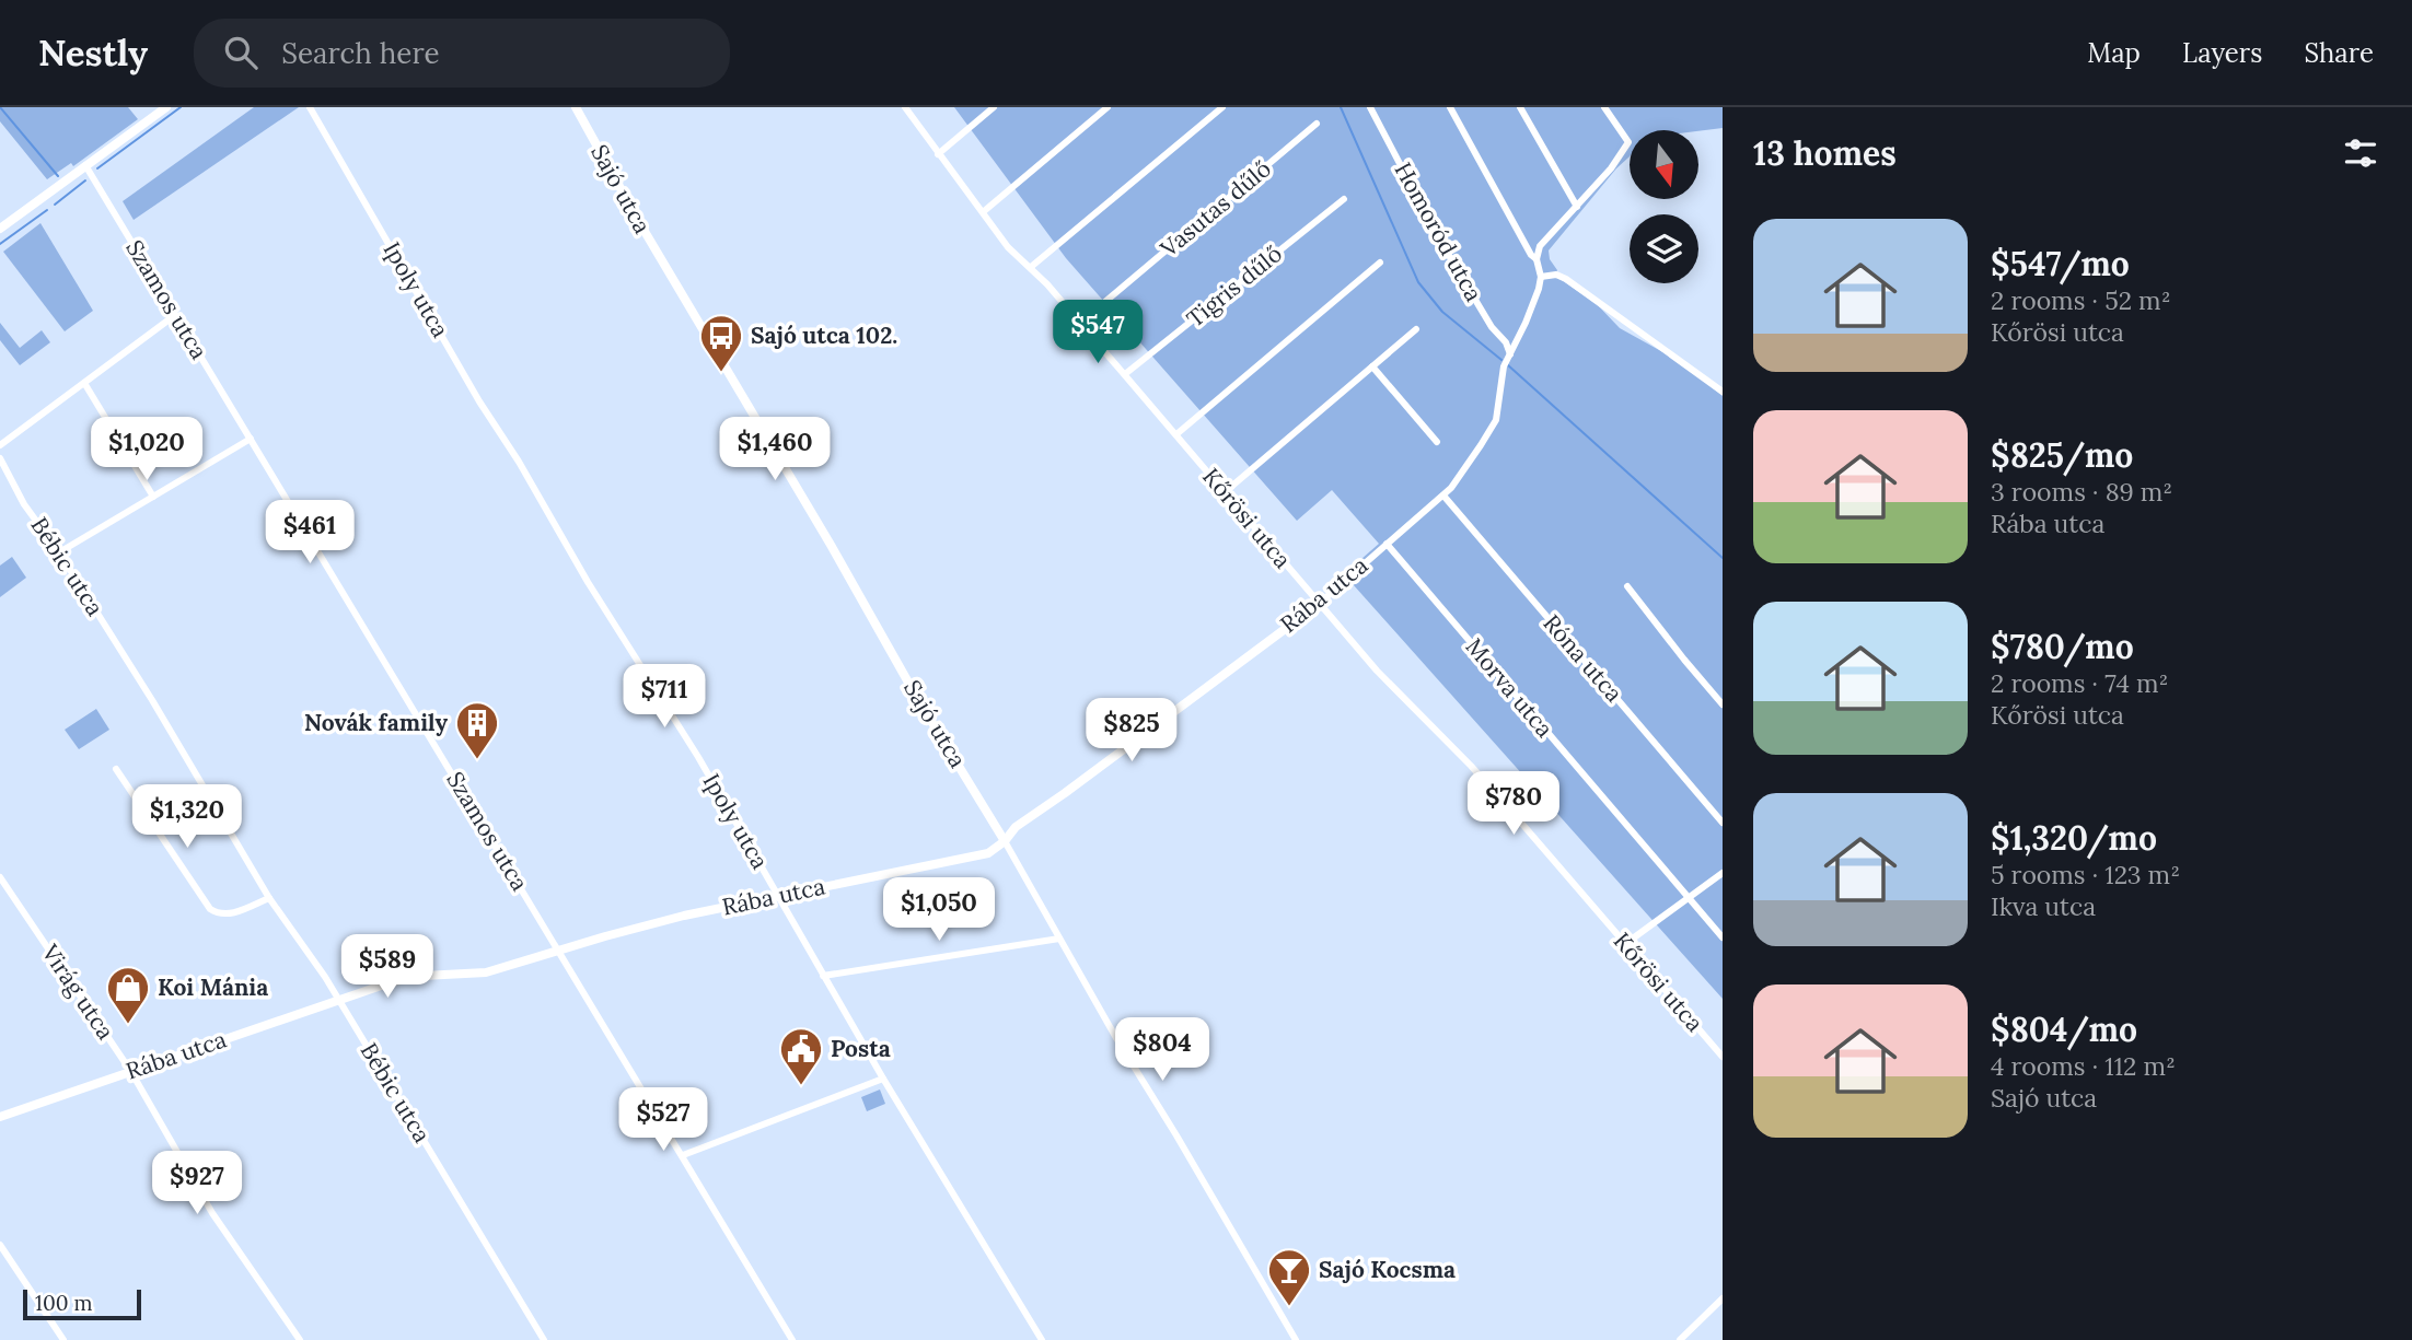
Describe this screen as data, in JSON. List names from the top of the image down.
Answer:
{
  "streets": {
    "street": [
      "Sajó utca",
      "Vasutas dűlő",
      "Homoród utca",
      "Tigris dűlő",
      "Ipoly utca",
      "Szamos utca",
      "Kőrösi utca",
      "Bébic utca",
      "Rába utca",
      "Róna utca",
      "Morva utca",
      "Virág utca"
    ]
  },
  "crossings": [
    ["Sajó utca", "Rába utca"],
    ["Vasutas dűlő", "Kőrösi utca"],
    ["Homoród utca", "Rába utca"],
    ["Tigris dűlő", "Kőrösi utca"],
    ["Ipoly utca", "Rába utca"],
    ["Szamos utca", "Rába utca"],
    ["Kőrösi utca", "Rába utca"],
    ["Bébic utca", "Rába utca"],
    ["Rába utca", "Róna utca"],
    ["Rába utca", "Morva utca"],
    ["Rába utca", "Virág utca"]
  ],
  "places": {
    "bus stop": ["Sajó utca 102."],
    "building": ["Novák family"],
    "shop": ["Koi Mánia"],
    "public building": ["Posta"],
    "bar": ["Sajó Kocsma"]
  },
  "scale_bar": "100 m",
  "north": "bottom",
  "page": {
    "header": "Nestly",
    "search": "Search here",
    "nav": ["Map", "Layers", "Share"],
    "heading": "13 homes",
    "list": [
      {
        "name": "$547/mo",
        "note": "2 rooms · 52 m² · Kőrösi utca"
      },
      {
        "name": "$825/mo",
        "note": "3 rooms · 89 m² · Rába utca"
      },
      {
        "name": "$780/mo",
        "note": "2 rooms · 74 m² · Kőrösi utca"
      },
      {
        "name": "$1,320/mo",
        "note": "5 rooms · 123 m² · Ikva utca"
      },
      {
        "name": "$804/mo",
        "note": "4 rooms · 112 m² · Sajó utca"
      }
    ],
    "price": [
      "$547",
      "$1,020",
      "$1,460",
      "$461",
      "$711",
      "$825",
      "$780",
      "$1,320",
      "$1,050",
      "$589",
      "$804",
      "$527",
      "$927"
    ],
    "scale": "100 m"
  }
}
